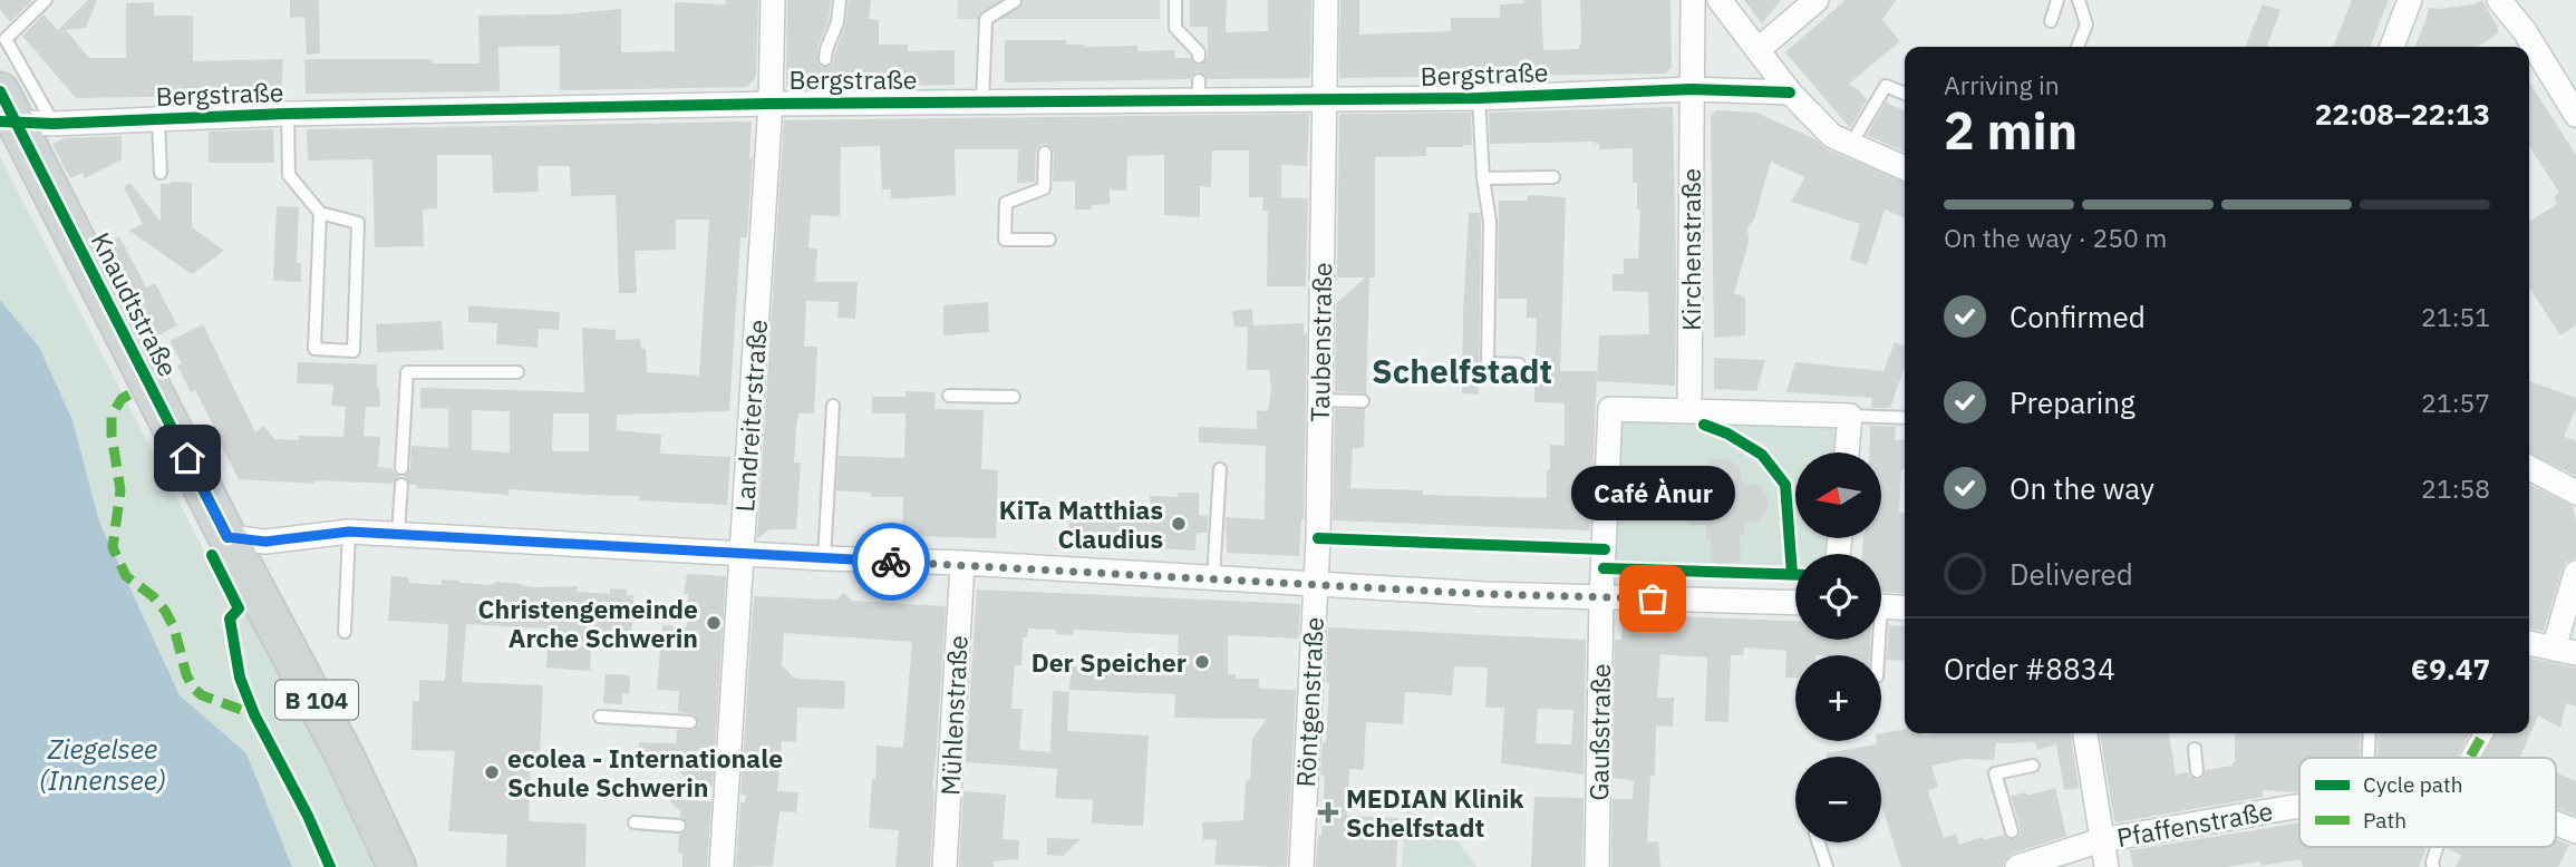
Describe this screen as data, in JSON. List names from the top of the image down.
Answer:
{
  "streets": {
    "main road": ["Knaudtstraße", "B 104"],
    "street": [
      "Bergstraße",
      "Kirchenstraße",
      "Taubenstraße",
      "Landreiterstraße",
      "Röntgenstraße",
      "Mühlenstraße",
      "Gaußstraße",
      "Pfaffenstraße"
    ]
  },
  "crossings": [
    ["Bergstraße", "Kirchenstraße"],
    ["Bergstraße", "Knaudtstraße"],
    ["Bergstraße", "Taubenstraße"],
    ["Bergstraße", "Landreiterstraße"],
    ["Kirchenstraße", "Gaußstraße"],
    ["Taubenstraße", "Röntgenstraße"]
  ],
  "districts": ["Schelfstadt"],
  "water": ["Ziegelsee (Innensee)"],
  "places": {
    "other": [
      "KiTa Matthias Claudius",
      "Café Ànur",
      "Christengemeinde Arche Schwerin",
      "Der Speicher",
      "ecolea - Internationale Schule Schwerin"
    ],
    "health": ["MEDIAN Klinik Schelfstadt"]
  },
  "legend": ["Cycle path", "Path"],
  "north": "left",
  "page": {
    "heading": ["2 min", "Arriving in", "22:08–22:13"],
    "panel": ["Order #8834", "€9.47"],
    "bar": "On the way · 250 m",
    "list": [
      ["Confirmed", "21:51"],
      ["Preparing", "21:57"],
      ["On the way", "21:58"],
      "Delivered"
    ],
    "map_buttons": ["+", "−"],
    "bubble": "Café Ànur"
  }
}
